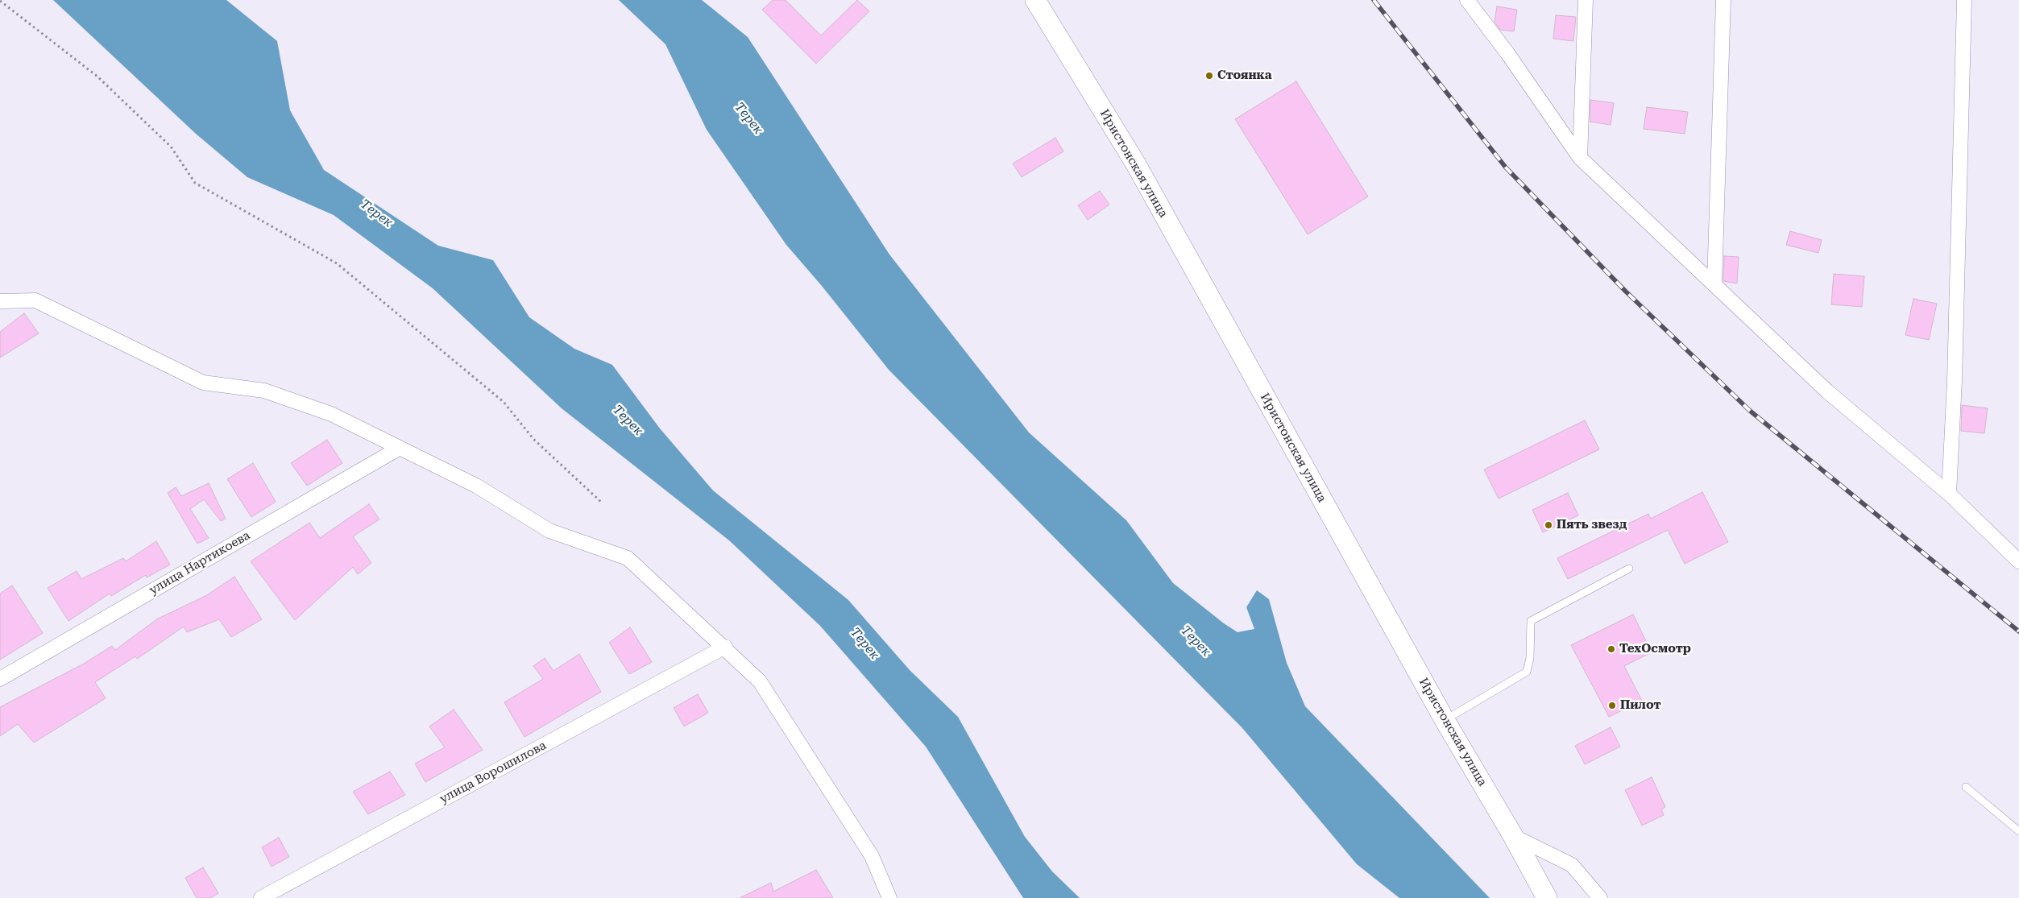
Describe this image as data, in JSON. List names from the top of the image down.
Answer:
{
  "streets": {
    "main road": ["Иристонская улица"],
    "street": ["улица Нартикоева", "улица Ворошилова"]
  },
  "water": ["Терек"],
  "places": [
    "Стоянка",
    "Пять звезд",
    "ТехОсмотр",
    "Пилот"
  ]
}
